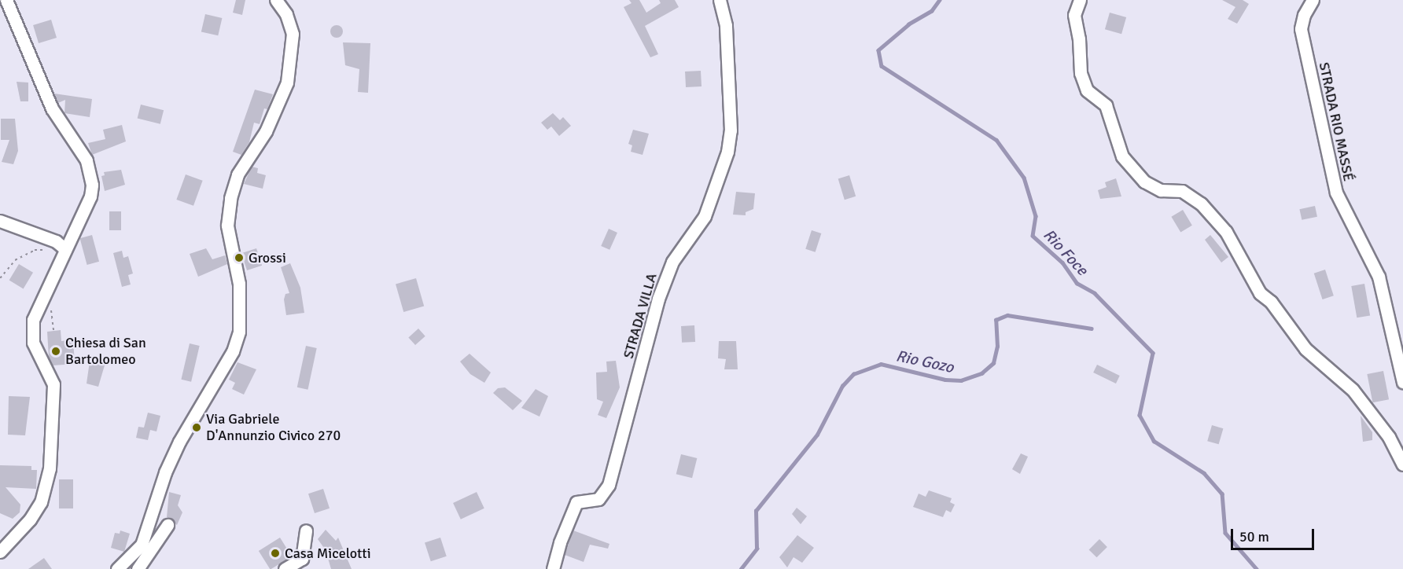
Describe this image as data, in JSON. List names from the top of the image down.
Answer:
{
  "streets": {
    "street": ["STRADA RIO MASSÉ", "STRADA VILLA"]
  },
  "water": ["Rio Foce", "Rio Gozo"],
  "places": [
    "Grossi",
    "Chiesa di San Bartolomeo",
    "Via Gabriele D'Annunzio Civico 270",
    "Casa Micelotti"
  ],
  "scale_bar": "50 m"
}
